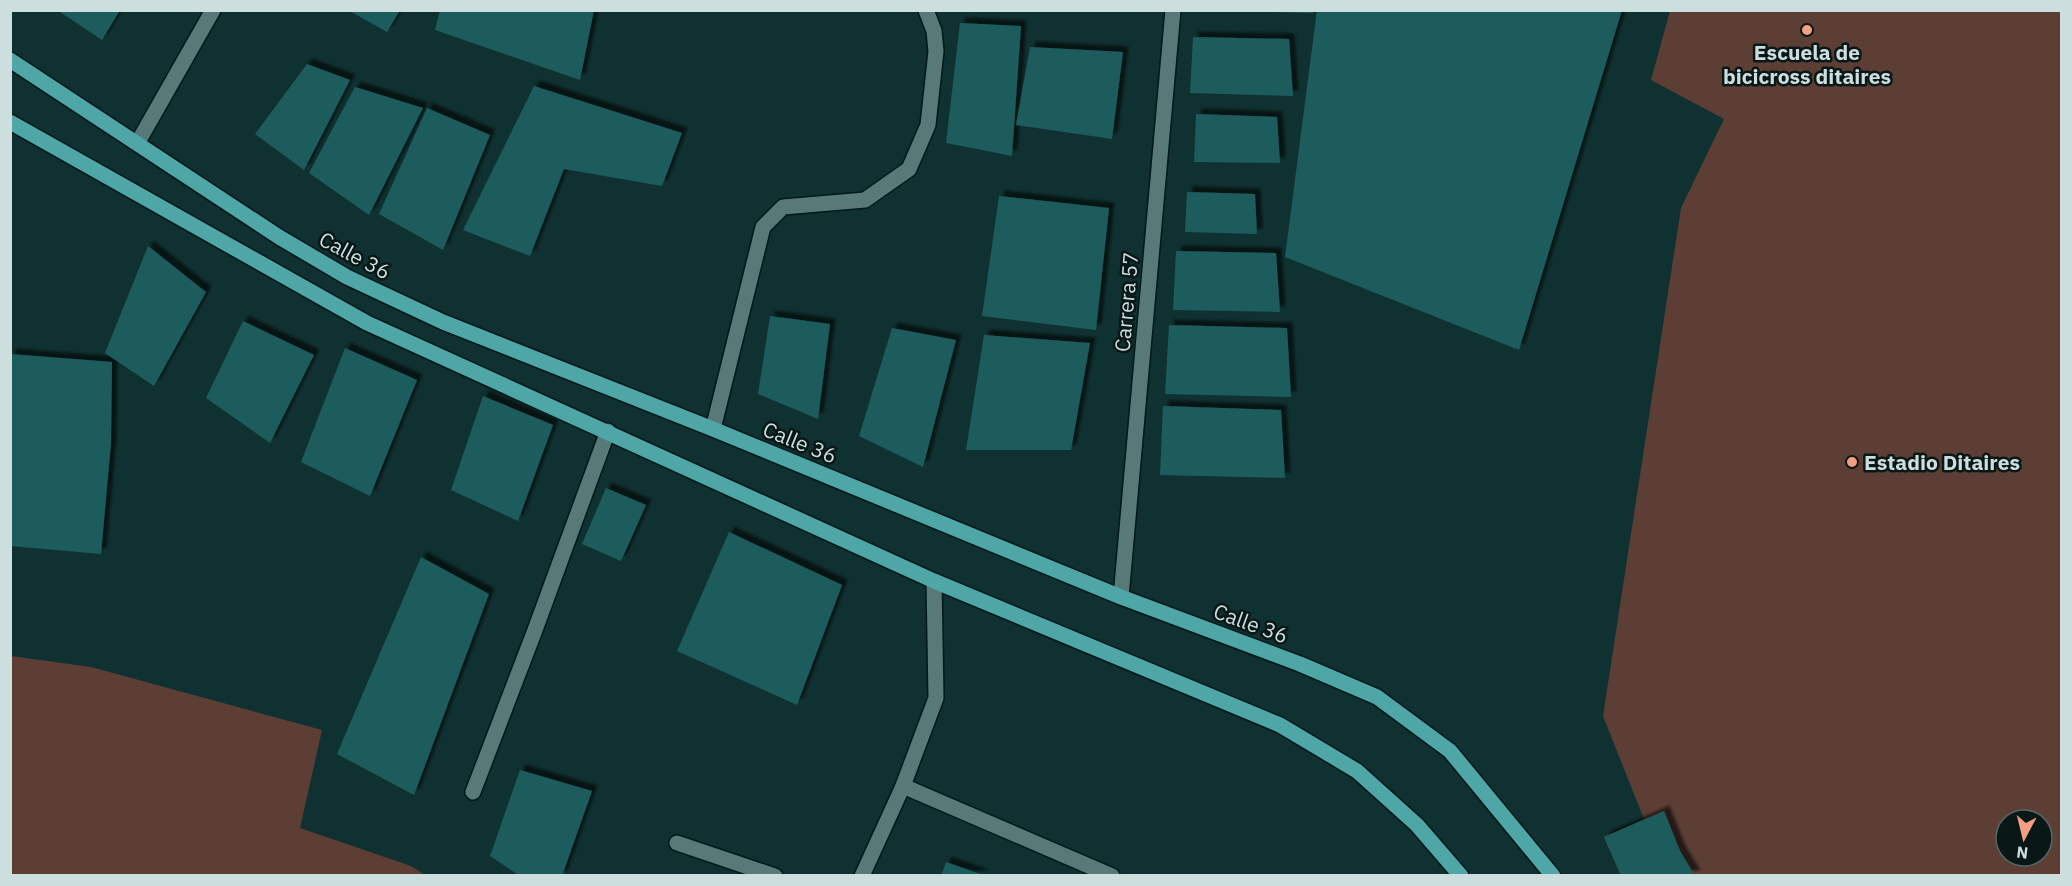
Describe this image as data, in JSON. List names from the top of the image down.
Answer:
{
  "streets": {
    "main road": ["Calle 36"],
    "street": ["Carrera 57"]
  },
  "crossings": [
    ["Calle 36", "Carrera 57"]
  ],
  "places": ["Escuela de bicicross ditaires", "Estadio Ditaires"],
  "north": "bottom"
}
